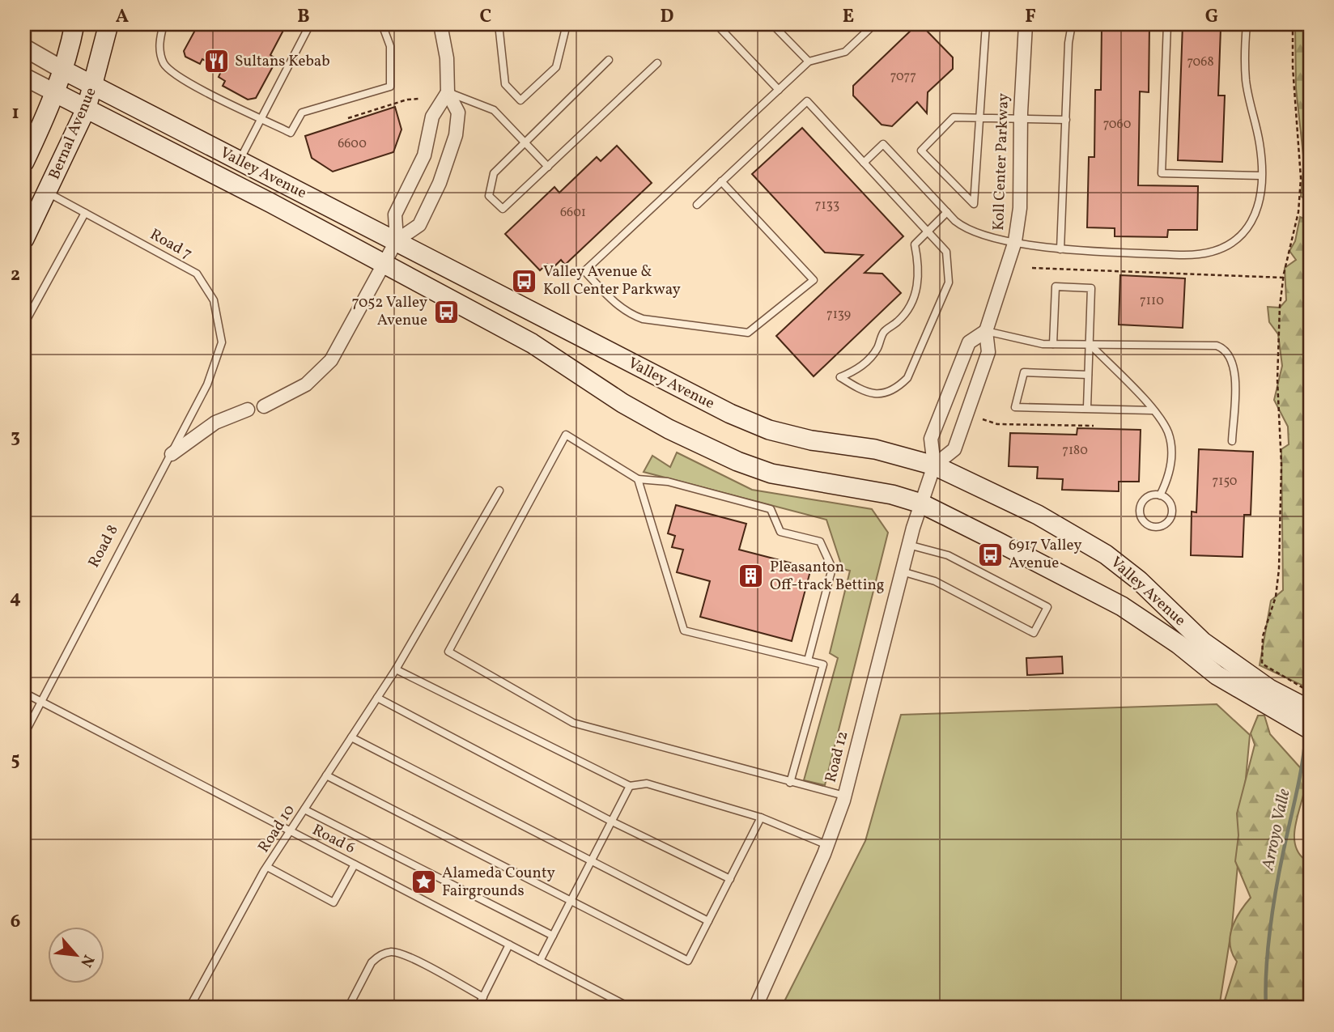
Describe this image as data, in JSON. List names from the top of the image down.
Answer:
{
  "streets": {
    "main road": ["Bernal Avenue", "Valley Avenue"],
    "street": ["Koll Center Parkway", "Road 8", "Road 12"],
    "lane": ["Road 7", "Road 10", "Road 6"]
  },
  "crossings": [
    ["Bernal Avenue", "Valley Avenue"],
    ["Bernal Avenue", "Road 7"],
    ["Koll Center Parkway", "Valley Avenue"],
    ["Koll Center Parkway", "Road 12"],
    ["Valley Avenue", "Road 12"],
    ["Road 7", "Road 8"],
    ["Road 8", "Road 6"],
    ["Road 10", "Road 6"]
  ],
  "water": ["Arroyo Valle"],
  "places": {
    "restaurant": ["Sultans Kebab"],
    "bus stop": ["Valley Avenue & Koll Center Parkway", "7052 Valley Avenue", "6917 Valley Avenue"],
    "building": ["Pleasanton Off-track Betting"],
    "place": ["Alameda County Fairgrounds"]
  },
  "house_numbers": [
    "7068",
    "7077",
    "7060",
    "6600",
    "7133",
    "6601",
    "7110",
    "7139",
    "7180",
    "7150"
  ],
  "north": "bottom right",
  "grid": {
    "columns": [
      "A",
      "B",
      "C",
      "D",
      "E",
      "F",
      "G"
    ],
    "rows": [
      "1",
      "2",
      "3",
      "4",
      "5",
      "6"
    ]
  }
}
